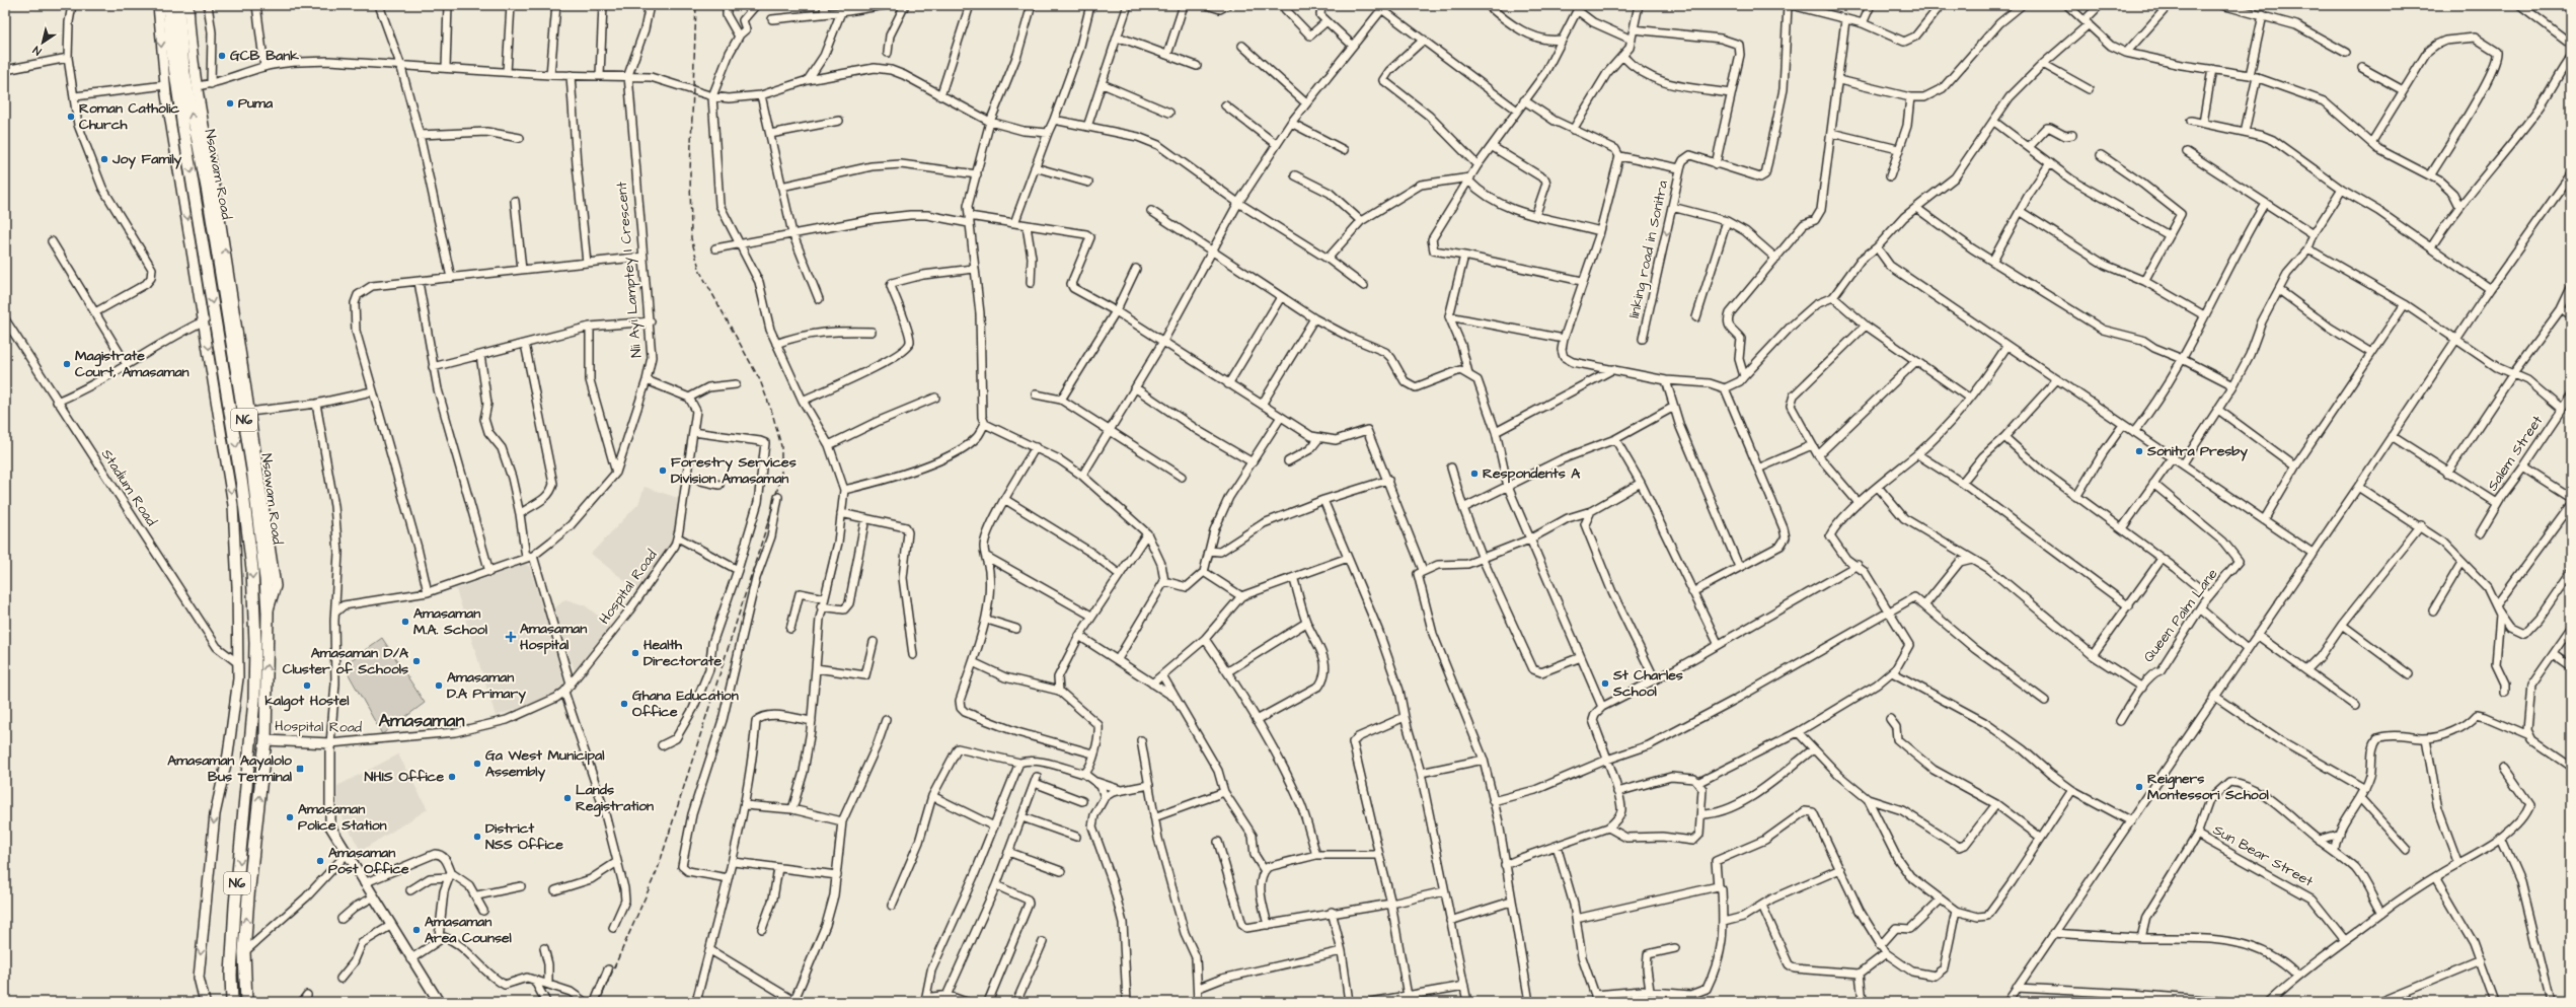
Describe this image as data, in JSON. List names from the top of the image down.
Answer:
{
  "streets": {
    "highway": ["Nsawam Road", "N6"],
    "main road": ["Hospital Road"],
    "street": [
      "linking road in Sonitra",
      "Nii Ayi Lamptey I Crescent",
      "Salem Street",
      "Stadium Road",
      "Queen Palm Lane",
      "Sun Bear Street"
    ]
  },
  "crossings": [
    ["Nsawam Road", "Hospital Road"]
  ],
  "districts": ["Amasaman"],
  "places": {
    "other": [
      "GCB Bank",
      "Puma",
      "Roman Catholic Church",
      "Joy Family",
      "Magistrate Court, Amasaman",
      "Sonitra Presby",
      "Forestry Services Division Amasaman",
      "Respondents A",
      "Amasaman M.A. School",
      "Health Directorate",
      "Amasaman D/A Cluster of Schools",
      "St Charles School",
      "kalgot Hostel",
      "Amasaman D.A Primary",
      "Ghana Education Office",
      "Ga West Municipal Assembly",
      "NHIS Office",
      "Reigners Montessori School",
      "Lands Registration",
      "Amasaman Police Station",
      "District NSS Office",
      "Amasaman Post Office",
      "Amasaman Area Counsel"
    ],
    "health": ["Amasaman Hospital"],
    "transit": ["Amasaman Aayalolo Bus Terminal"]
  },
  "north": "bottom left"
}
